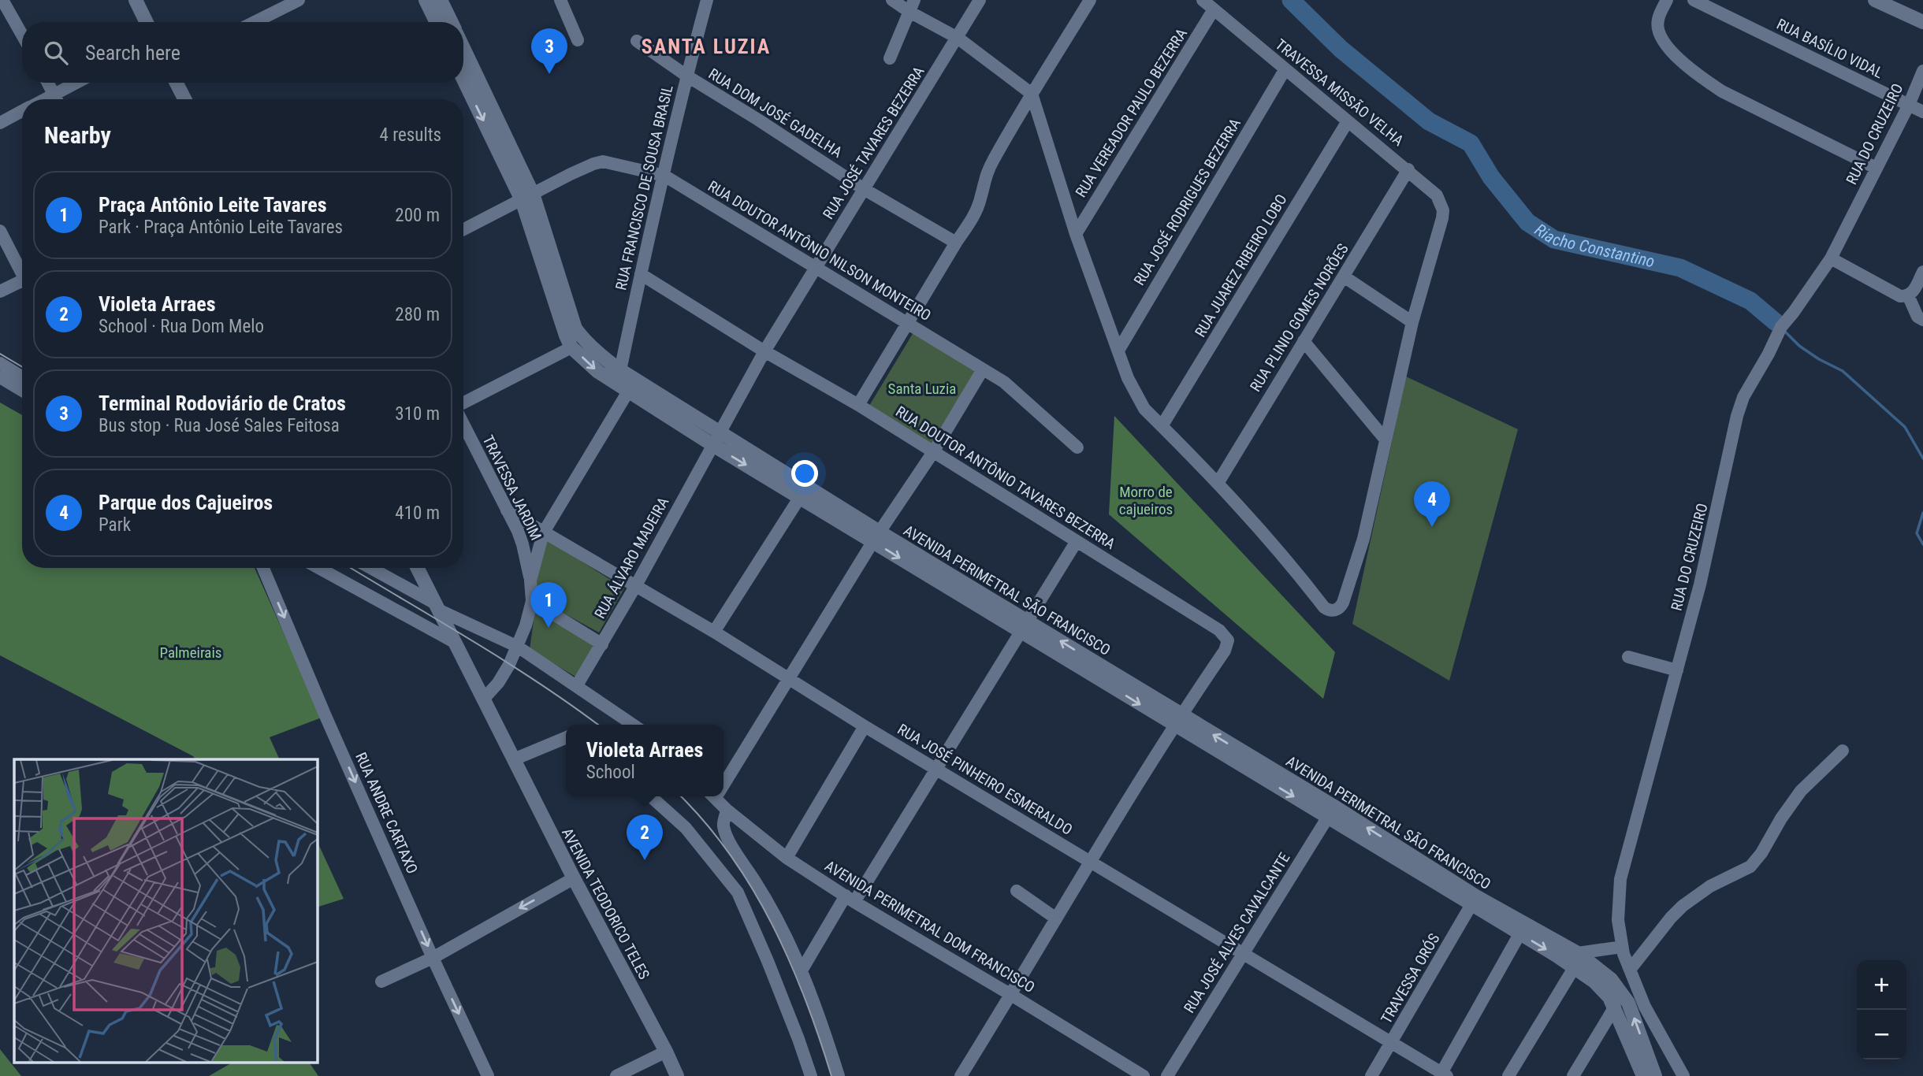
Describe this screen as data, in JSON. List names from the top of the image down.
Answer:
{
  "streets": {
    "main road": ["AVENIDA PERIMETRAL SÃO FRANCISCO", "AVENIDA TEODORICO TELES"],
    "street": [
      "RUA BASÍLIO VIDAL",
      "TRAVESSA MISSÃO VELHA",
      "RUA DOM JOSÉ GADELHA",
      "RUA VEREADOR PAULO BEZERRA",
      "RUA DO CRUZEIRO",
      "RUA JOSÉ TAVARES BEZERRA",
      "RUA FRANCISCO DE SOUSA BRASIL",
      "RUA JOSÉ RODRIGUES BEZERRA",
      "RUA DOUTOR ANTÔNIO NILSON MONTEIRO",
      "RUA JUAREZ RIBEIRO LOBO",
      "RUA PLINIO GOMES NORÕES",
      "RUA DOUTOR ANTÔNIO TAVARES BEZERRA",
      "TRAVESSA JARDIM",
      "RUA ÁLVARO MADEIRA",
      "RUA JOSÉ PINHEIRO ESMERALDO",
      "RUA ANDRE CARTAXO",
      "AVENIDA PERIMETRAL DOM FRANCISCO",
      "RUA JOSÉ ALVES CAVALCANTE",
      "TRAVESSA ORÓS"
    ]
  },
  "crossings": [
    ["RUA BASÍLIO VIDAL", "RUA DO CRUZEIRO"],
    ["TRAVESSA MISSÃO VELHA", "RUA VEREADOR PAULO BEZERRA"],
    ["TRAVESSA MISSÃO VELHA", "RUA JOSÉ RODRIGUES BEZERRA"],
    ["TRAVESSA MISSÃO VELHA", "RUA JUAREZ RIBEIRO LOBO"],
    ["TRAVESSA MISSÃO VELHA", "RUA PLINIO GOMES NORÕES"],
    ["RUA DOM JOSÉ GADELHA", "RUA JOSÉ TAVARES BEZERRA"],
    ["RUA DOM JOSÉ GADELHA", "RUA FRANCISCO DE SOUSA BRASIL"],
    ["RUA JOSÉ TAVARES BEZERRA", "RUA DOUTOR ANTÔNIO NILSON MONTEIRO"],
    ["RUA JOSÉ TAVARES BEZERRA", "RUA DOUTOR ANTÔNIO TAVARES BEZERRA"],
    ["RUA JOSÉ TAVARES BEZERRA", "RUA ÁLVARO MADEIRA"],
    ["RUA JOSÉ TAVARES BEZERRA", "AVENIDA PERIMETRAL SÃO FRANCISCO"],
    ["RUA FRANCISCO DE SOUSA BRASIL", "RUA DOUTOR ANTÔNIO NILSON MONTEIRO"],
    ["RUA FRANCISCO DE SOUSA BRASIL", "RUA DOUTOR ANTÔNIO TAVARES BEZERRA"],
    ["RUA FRANCISCO DE SOUSA BRASIL", "AVENIDA PERIMETRAL SÃO FRANCISCO"],
    ["RUA DOUTOR ANTÔNIO NILSON MONTEIRO", "AVENIDA PERIMETRAL SÃO FRANCISCO"],
    ["RUA DOUTOR ANTÔNIO TAVARES BEZERRA", "AVENIDA PERIMETRAL SÃO FRANCISCO"],
    ["TRAVESSA JARDIM", "AVENIDA PERIMETRAL SÃO FRANCISCO"],
    ["TRAVESSA JARDIM", "RUA JOSÉ PINHEIRO ESMERALDO"],
    ["TRAVESSA JARDIM", "AVENIDA TEODORICO TELES"],
    ["RUA ÁLVARO MADEIRA", "AVENIDA PERIMETRAL SÃO FRANCISCO"],
    ["RUA ÁLVARO MADEIRA", "RUA JOSÉ PINHEIRO ESMERALDO"],
    ["AVENIDA PERIMETRAL SÃO FRANCISCO", "RUA JOSÉ ALVES CAVALCANTE"],
    ["AVENIDA PERIMETRAL SÃO FRANCISCO", "TRAVESSA ORÓS"],
    ["RUA JOSÉ PINHEIRO ESMERALDO", "RUA JOSÉ ALVES CAVALCANTE"],
    ["RUA JOSÉ PINHEIRO ESMERALDO", "TRAVESSA ORÓS"]
  ],
  "one_way": ["RUA ANDRE CARTAXO"],
  "districts": ["SANTA LUZIA"],
  "water": ["Riacho Constantino"],
  "parks": ["Santa Luzia", "Morro de cajueiros", "Palmeirais"],
  "page": {
    "search": "Search here",
    "pins": [
      "3",
      "4",
      "1",
      "2"
    ],
    "heading": ["Nearby", "4 results"],
    "list": [
      {
        "mark": "1",
        "name": "Praça Antônio Leite Tavares",
        "note": "Park · Praça Antônio Leite Tavares",
        "value": "200 m"
      },
      {
        "mark": "2",
        "name": "Violeta Arraes",
        "note": "School · Rua Dom Melo",
        "value": "280 m"
      },
      {
        "mark": "3",
        "name": "Terminal Rodoviário de Cratos",
        "note": "Bus stop · Rua José Sales Feitosa",
        "value": "310 m"
      },
      {
        "mark": "4",
        "name": "Parque dos Cajueiros",
        "note": "Park",
        "value": "410 m"
      }
    ],
    "popup": ["Violeta Arraes", "School"],
    "map_buttons": ["+", "−"]
  }
}
